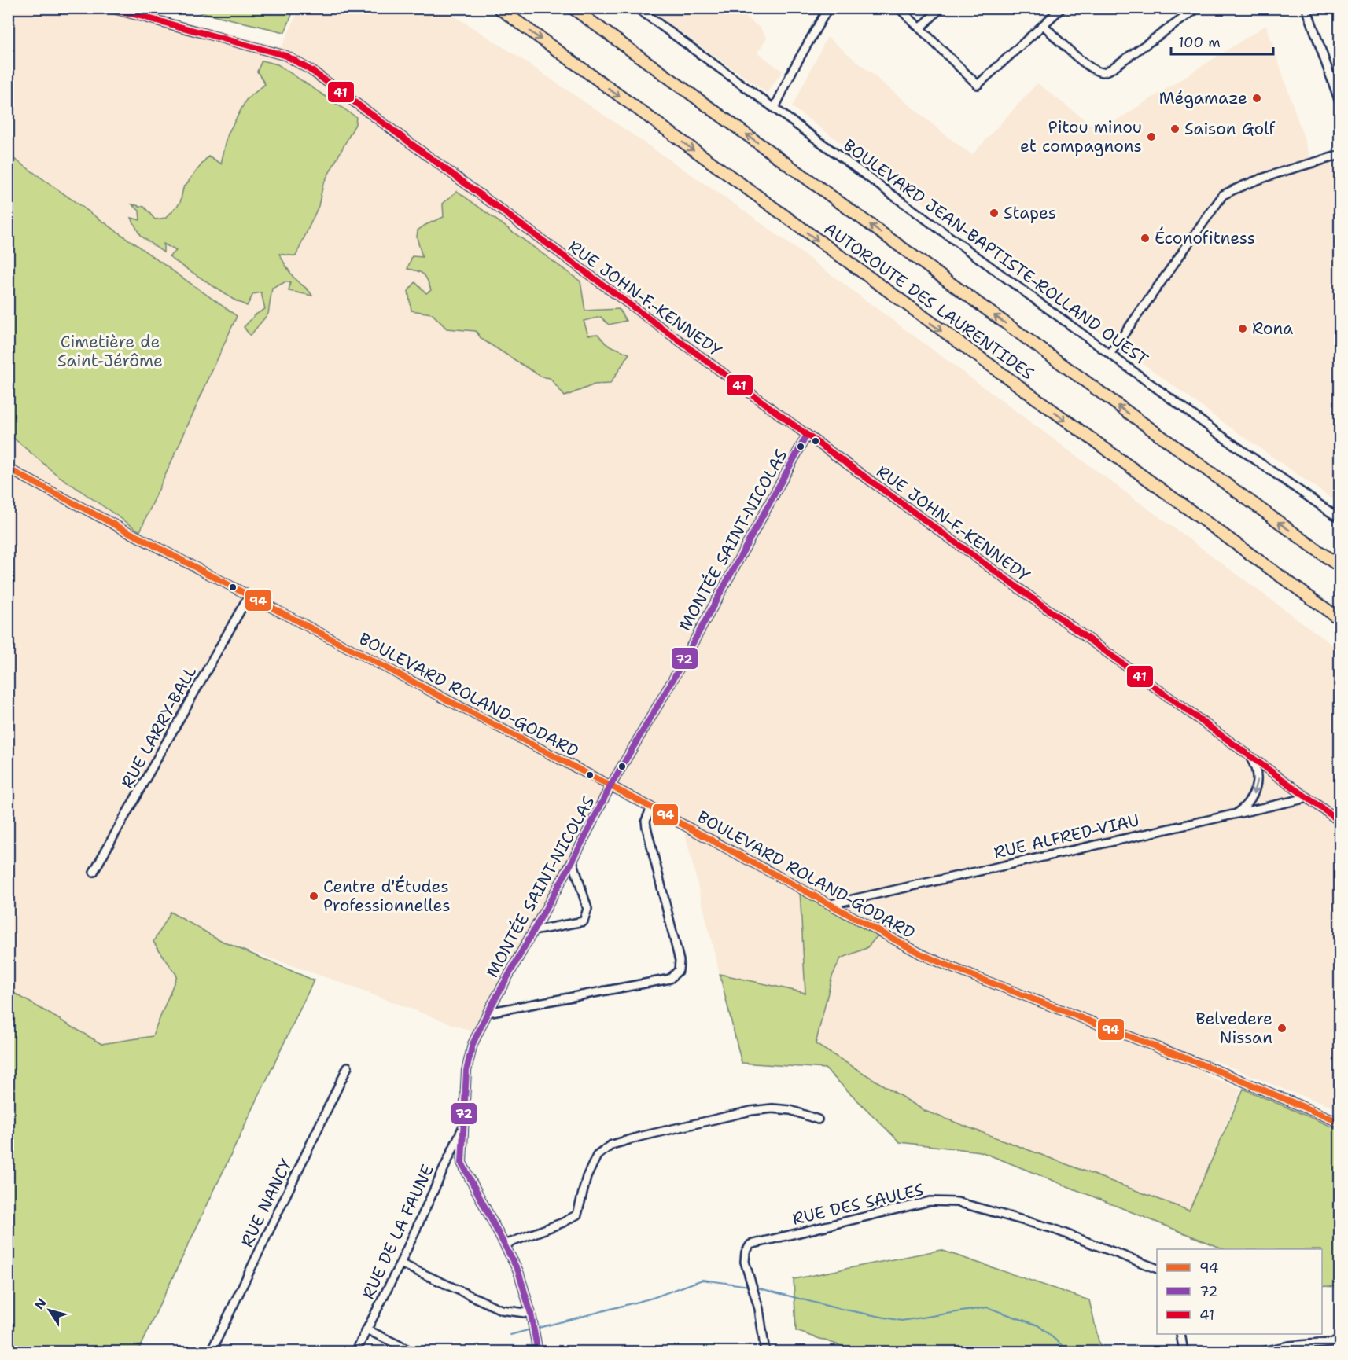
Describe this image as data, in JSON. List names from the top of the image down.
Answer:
{
  "streets": {
    "highway": ["AUTOROUTE DES LAURENTIDES"],
    "street": [
      "BOULEVARD JEAN-BAPTISTE-ROLLAND OUEST",
      "RUE JOHN-F.-KENNEDY",
      "MONTÉE SAINT-NICOLAS",
      "BOULEVARD ROLAND-GODARD",
      "RUE LARRY-BALL",
      "RUE ALFRED-VIAU",
      "RUE NANCY",
      "RUE DES SAULES",
      "RUE DE LA FAUNE"
    ]
  },
  "crossings": [
    ["RUE JOHN-F.-KENNEDY", "MONTÉE SAINT-NICOLAS"],
    ["RUE JOHN-F.-KENNEDY", "RUE ALFRED-VIAU"],
    ["MONTÉE SAINT-NICOLAS", "BOULEVARD ROLAND-GODARD"],
    ["MONTÉE SAINT-NICOLAS", "RUE DE LA FAUNE"],
    ["BOULEVARD ROLAND-GODARD", "RUE LARRY-BALL"],
    ["BOULEVARD ROLAND-GODARD", "RUE ALFRED-VIAU"]
  ],
  "parks": ["Cimetière de Saint-Jérôme"],
  "places": [
    "Mégamaze",
    "Saison Golf",
    "Pitou minou et compagnons",
    "Stapes",
    "Éconofitness",
    "Rona",
    "Centre d'Études Professionnelles",
    "Belvedere Nissan"
  ],
  "lines": ["transit line 41", "transit line 72", "transit line 94"],
  "legend": ["94", "72", "41"],
  "scale_bar": "100 m",
  "north": "top left"
}
